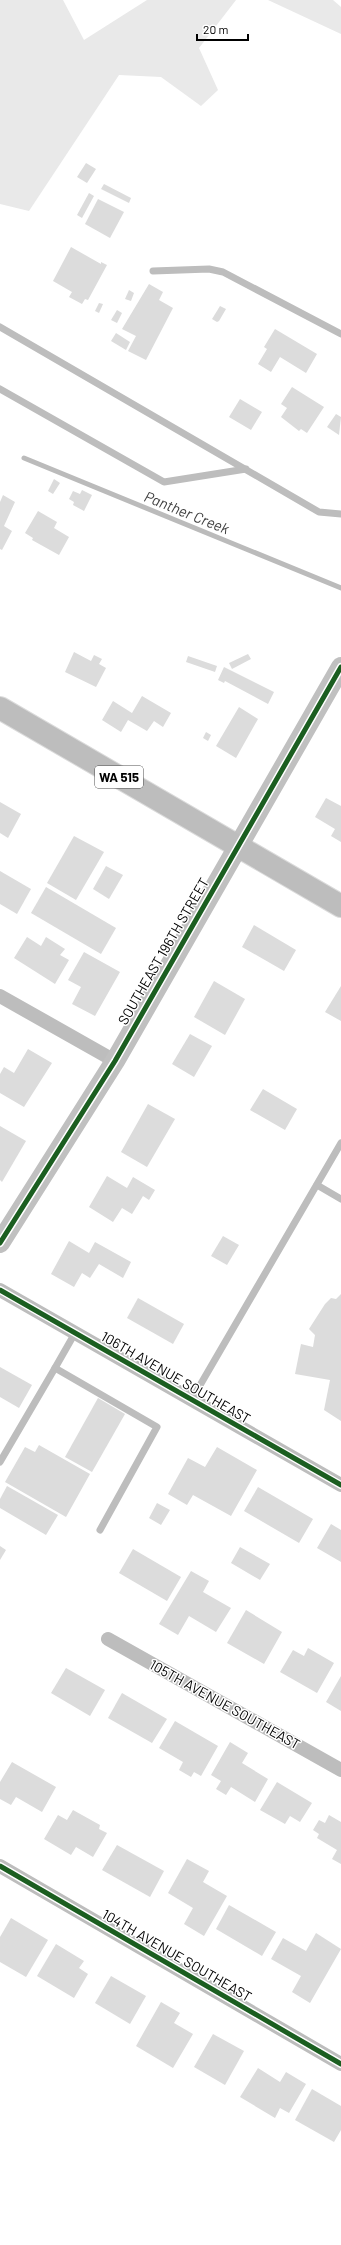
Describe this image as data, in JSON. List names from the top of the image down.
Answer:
{
  "streets": {
    "main road": ["WA 515"],
    "street": [
      "SOUTHEAST 196TH STREET",
      "106TH AVENUE SOUTHEAST",
      "105TH AVENUE SOUTHEAST",
      "104TH AVENUE SOUTHEAST"
    ]
  },
  "crossings": [
    ["WA 515", "SOUTHEAST 196TH STREET"]
  ],
  "water": ["Panther Creek"],
  "scale_bar": "20 m"
}
